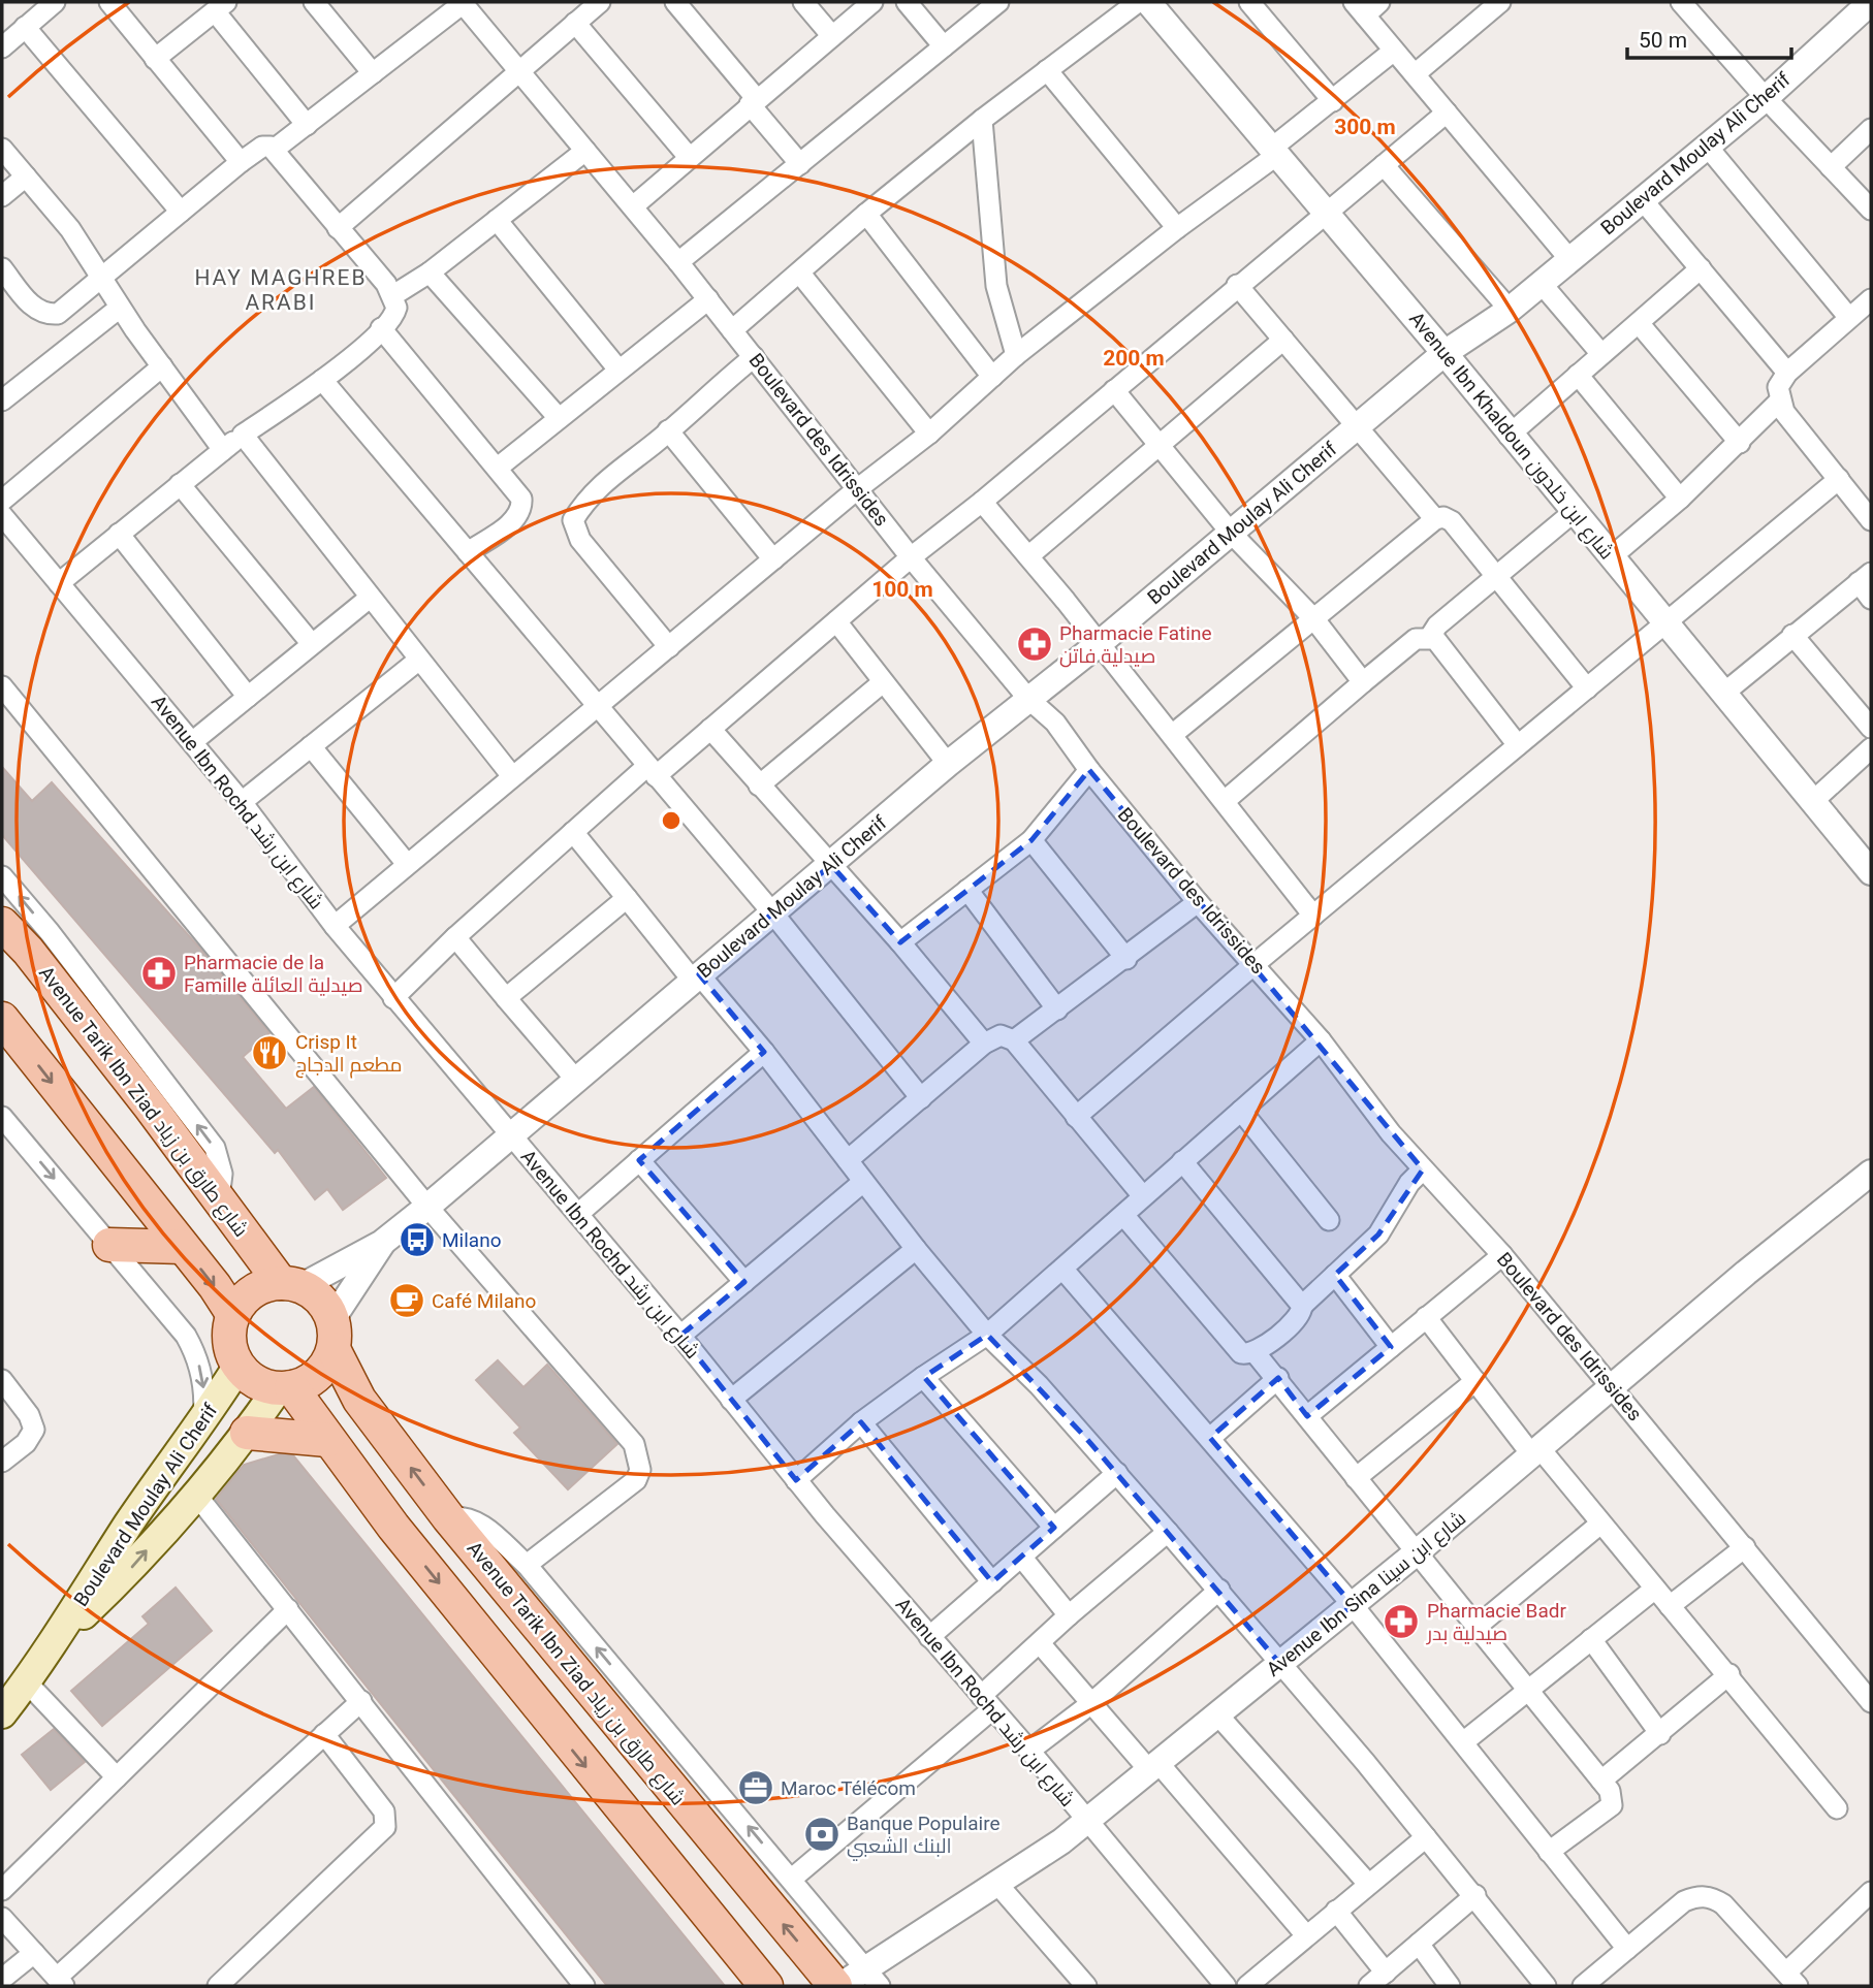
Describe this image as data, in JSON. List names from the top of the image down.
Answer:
{
  "streets": {
    "main road": ["Boulevard Moulay Ali Cherif", "Avenue Tarik Ibn Ziad شارع طارق بن زياد"],
    "street": [
      "Avenue Ibn Khaldoun شارع ابن خلدون",
      "Boulevard des Idrissides",
      "Avenue Ibn Rochd شارع ابن رشد",
      "Avenue Ibn Sina شارع ابن سينا"
    ]
  },
  "crossings": [
    ["Boulevard Moulay Ali Cherif", "Avenue Ibn Khaldoun شارع ابن خلدون"],
    ["Boulevard Moulay Ali Cherif", "Boulevard des Idrissides"],
    ["Boulevard Moulay Ali Cherif", "Avenue Ibn Rochd شارع ابن رشد"],
    ["Boulevard Moulay Ali Cherif", "Avenue Tarik Ibn Ziad شارع طارق بن زياد"],
    ["Boulevard des Idrissides", "Avenue Ibn Sina شارع ابن سينا"],
    ["Avenue Ibn Rochd شارع ابن رشد", "Avenue Ibn Sina شارع ابن سينا"],
    ["Avenue Tarik Ibn Ziad شارع طارق بن زياد", "Avenue Ibn Sina شارع ابن سينا"]
  ],
  "districts": ["HAY MAGHREB ARABI"],
  "places": {
    "pharmacy": ["Pharmacie Fatine صيدلية فاتن", "Pharmacie de la Famille صيدلية العائلة", "Pharmacie Badr صيدلية بدر"],
    "restaurant": ["Crisp It مطعم الدجاج"],
    "bus stop": ["Milano"],
    "cafe": ["Café Milano"],
    "office": ["Maroc Télécom"],
    "bank": ["Banque Populaire البنك الشعبي"]
  },
  "scale_bar": "50 m",
  "rings": ["300 m", "200 m", "100 m"]
}
